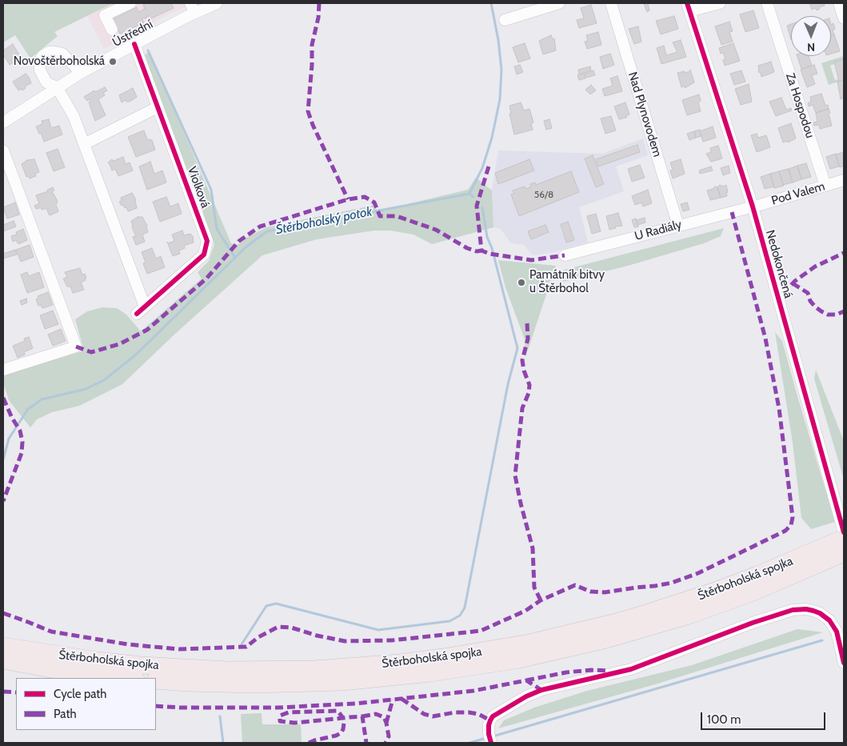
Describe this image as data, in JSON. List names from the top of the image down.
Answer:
{
  "streets": {
    "highway": ["Štěrboholská spojka"],
    "street": [
      "Ústřední",
      "Za Hospodou",
      "Nad Plynovodem",
      "Violková",
      "Pod Valem",
      "U Radiály",
      "Nedokončená"
    ]
  },
  "crossings": [
    ["Ústřední", "Violková"],
    ["Za Hospodou", "Pod Valem"],
    ["Nad Plynovodem", "U Radiály"],
    ["Pod Valem", "U Radiály"],
    ["Pod Valem", "Nedokončená"],
    ["U Radiály", "Nedokončená"]
  ],
  "water": ["Štěrboholský potok"],
  "places": ["Novoštěrboholská", "Památník bitvy u Štěrbohol"],
  "house_numbers": ["56/8"],
  "legend": ["Cycle path", "Path"],
  "scale_bar": "100 m",
  "north": "bottom"
}
